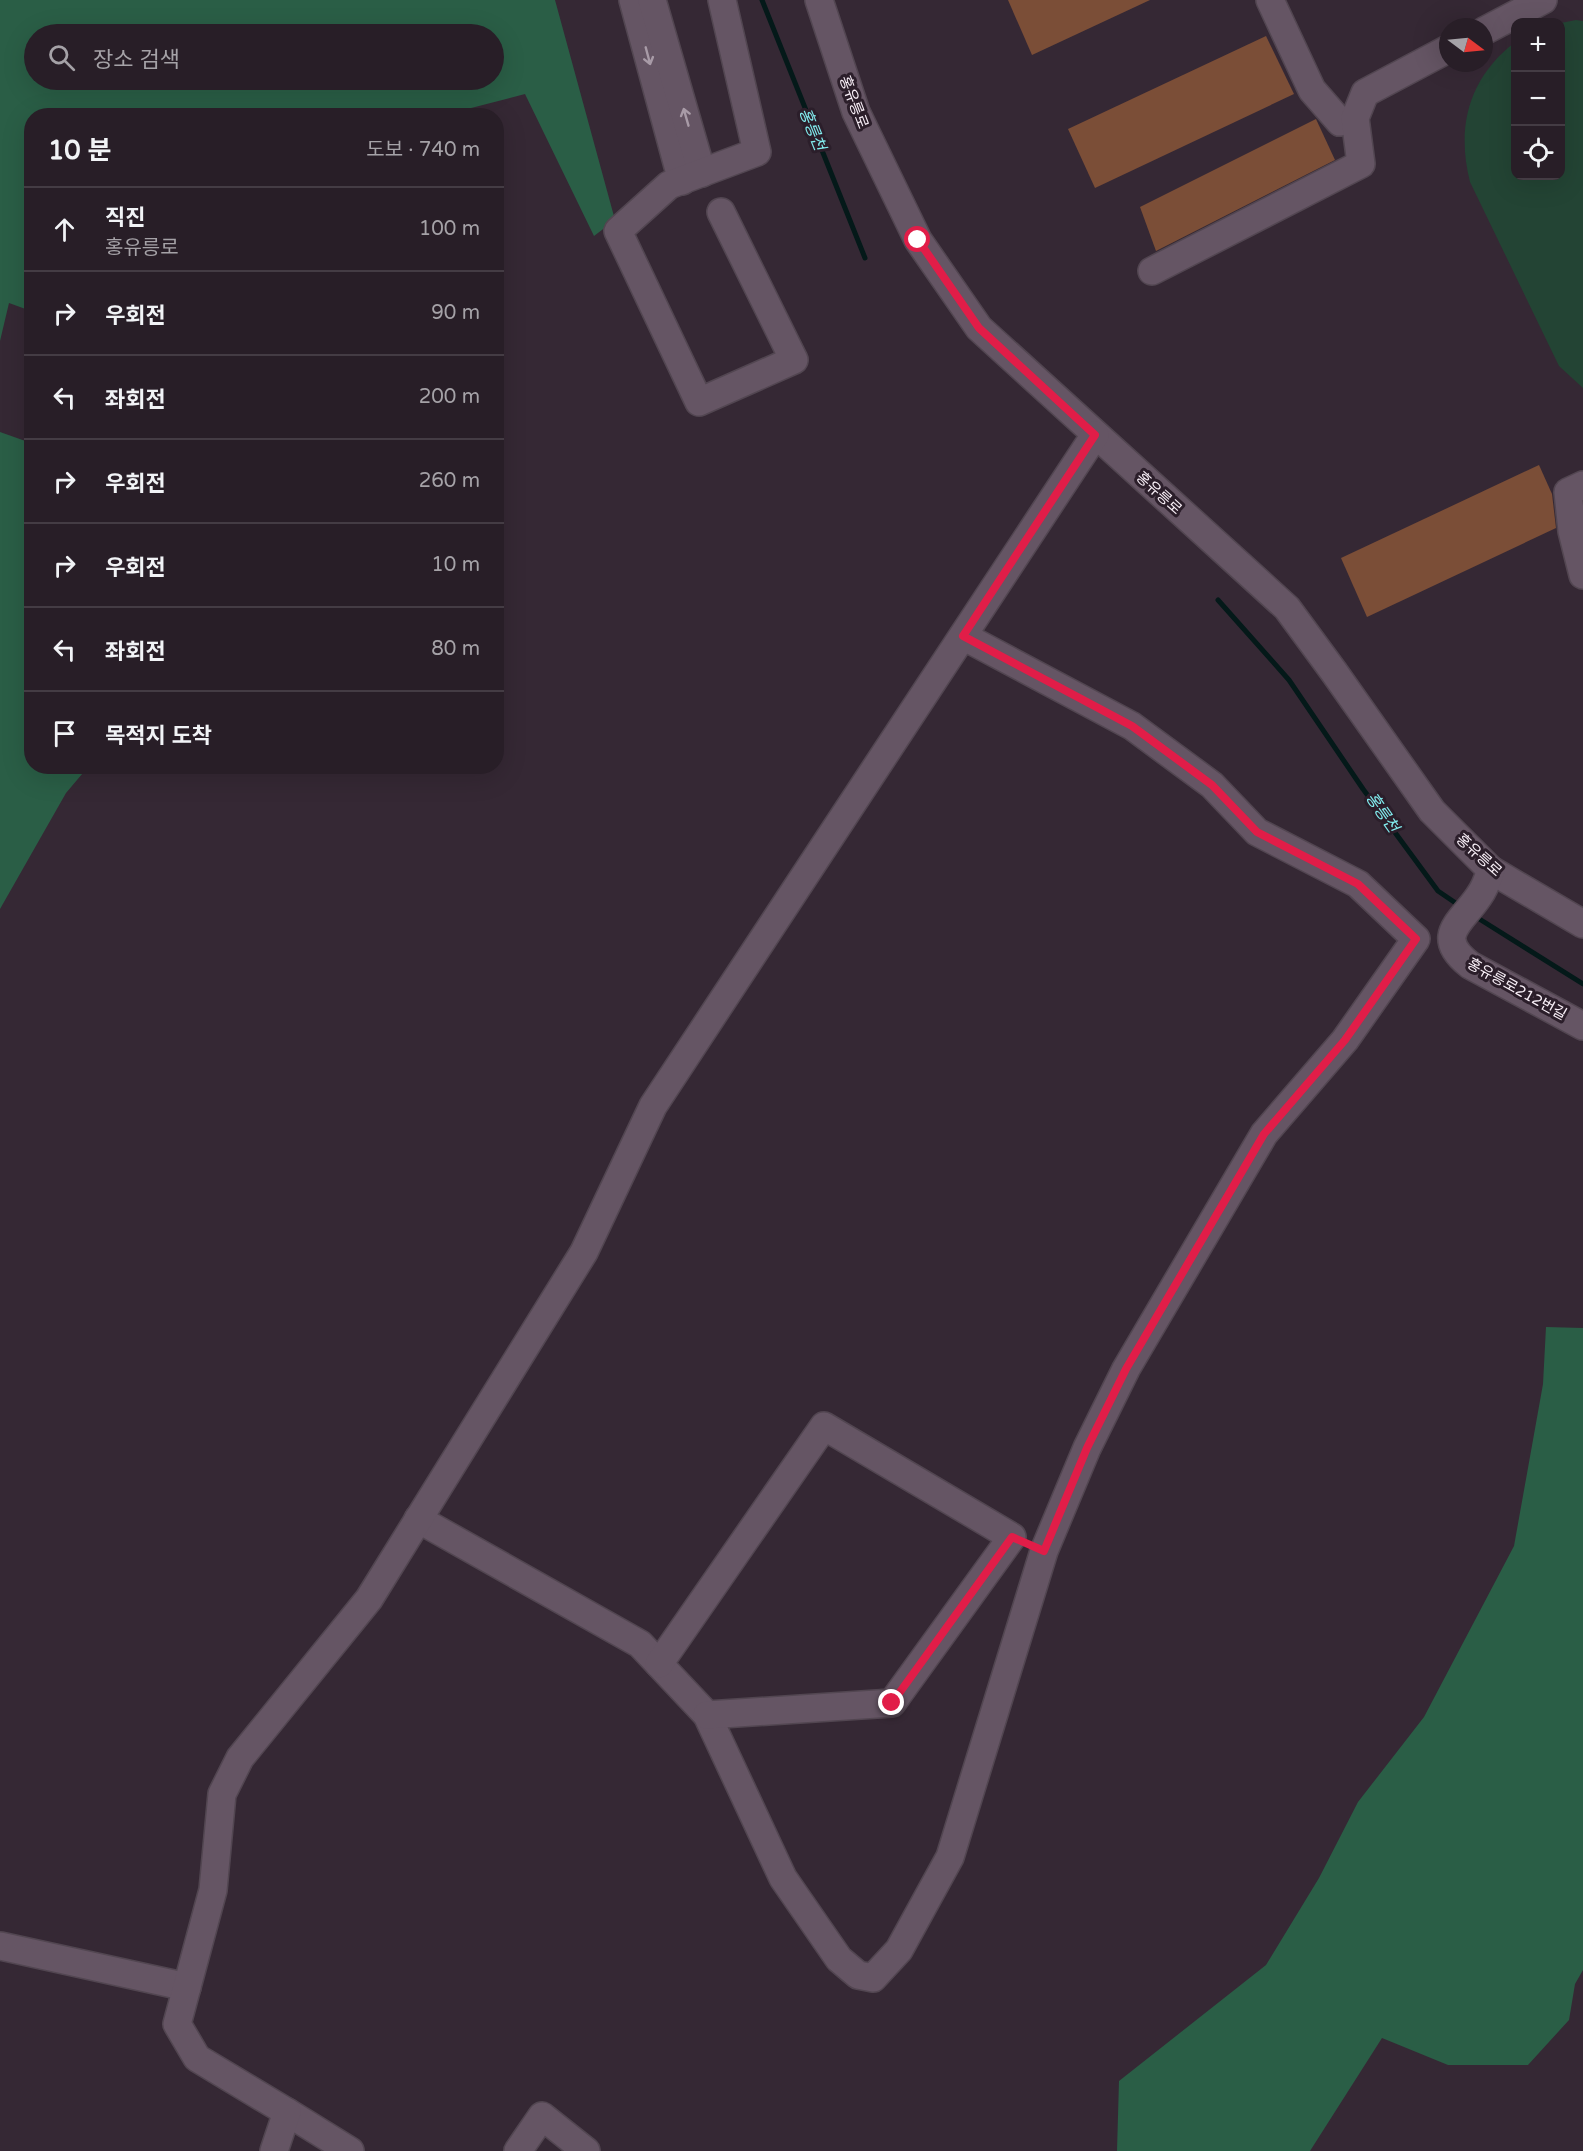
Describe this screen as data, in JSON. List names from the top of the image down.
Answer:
{
  "streets": {
    "street": ["홍유릉로", "홍유릉로212번길"]
  },
  "crossings": [
    ["홍유릉로", "홍유릉로212번길"]
  ],
  "water": ["홍릉천"],
  "north": "right",
  "page": {
    "map_buttons": ["+", "−"],
    "search": "장소 검색",
    "heading": ["10 분", "도보 · 740 m"],
    "list": [
      ["직진", "홍유릉로", "100 m"],
      ["우회전", "90 m"],
      ["좌회전", "200 m"],
      ["우회전", "260 m"],
      ["우회전", "10 m"],
      ["좌회전", "80 m"],
      "목적지 도착"
    ]
  }
}
